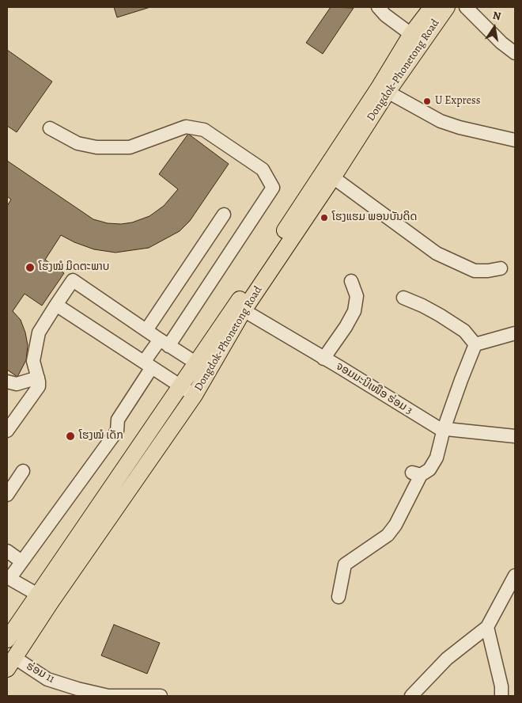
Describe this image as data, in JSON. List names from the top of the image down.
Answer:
{
  "streets": {
    "main road": ["Dongdok-Phonetong Road"],
    "street": ["ຈອມມະນີເໜືອ ຮ່ອມ 3", "ຮ່ອມ 11"]
  },
  "crossings": [
    ["Dongdok-Phonetong Road", "ຈອມມະນີເໜືອ ຮ່ອມ 3"],
    ["Dongdok-Phonetong Road", "ຮ່ອມ 11"]
  ],
  "places": [
    "U Express",
    "ໂຮງແຮມ ພອນບັນດິດ",
    "ໂຮງໝໍ ມິດຕະພາບ",
    "ໂຮງໝໍ ເດັກ"
  ],
  "north": "top"
}
